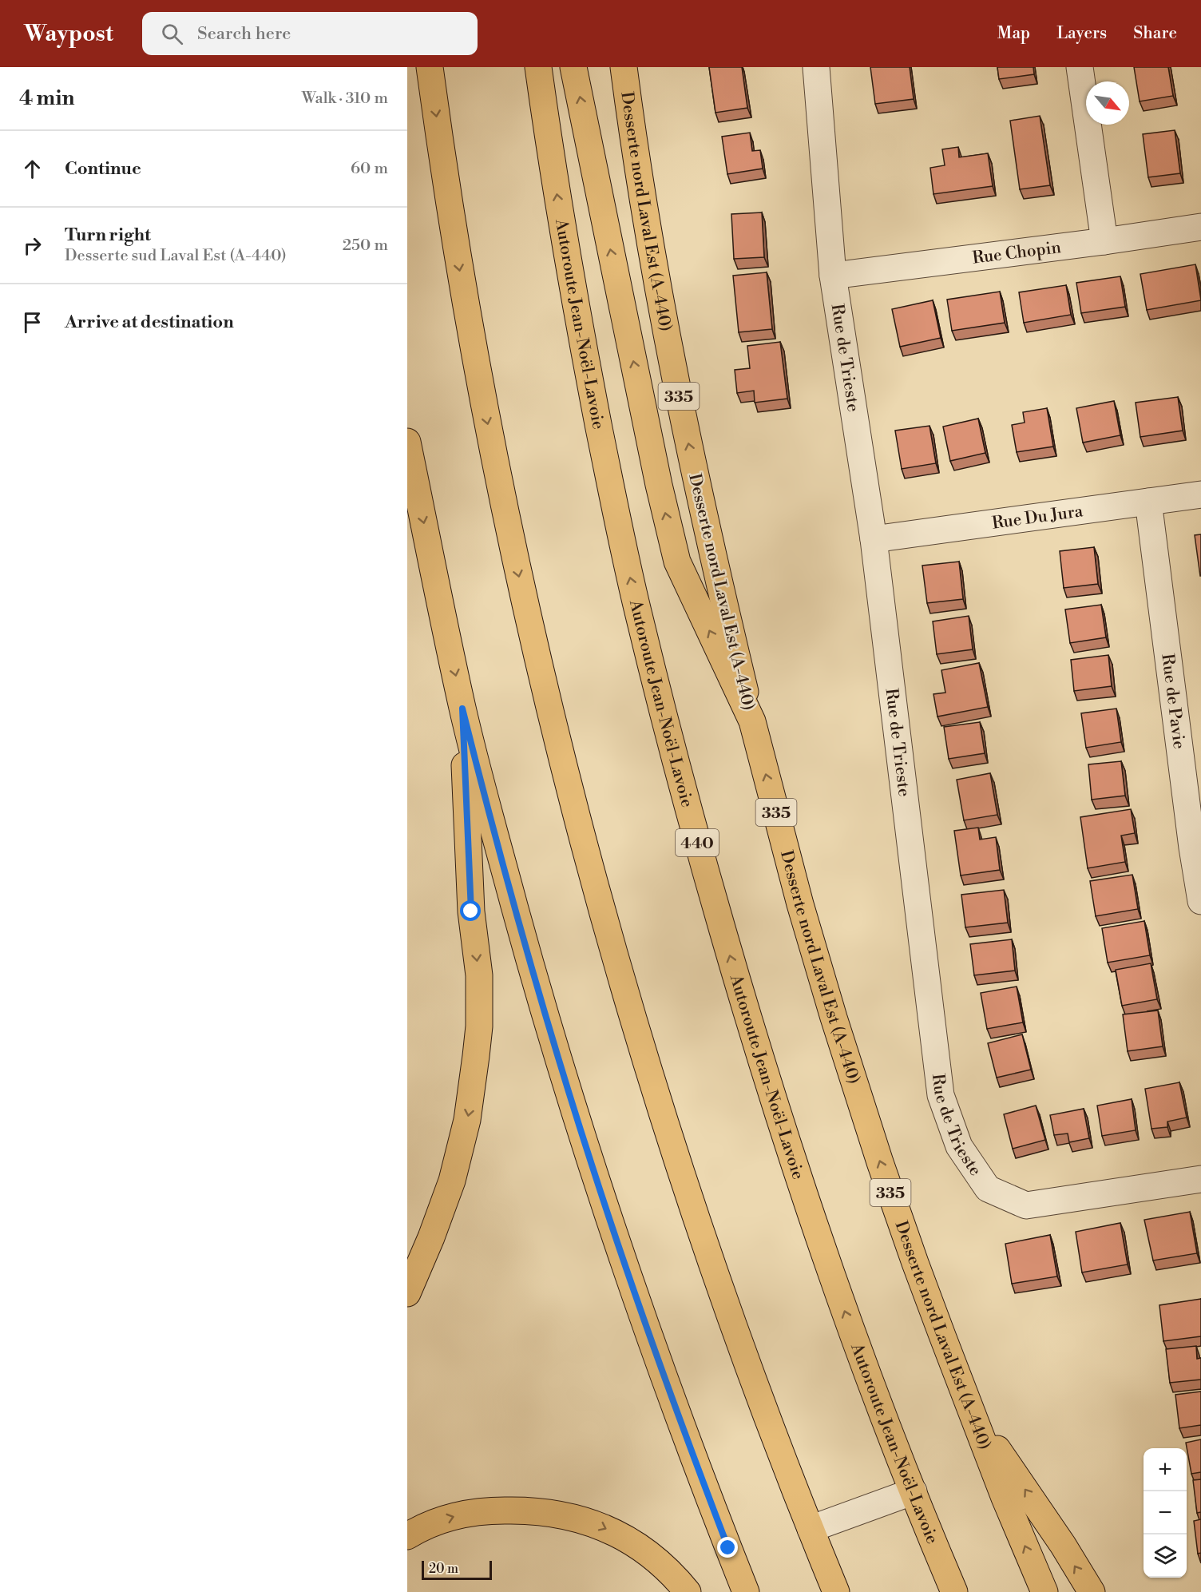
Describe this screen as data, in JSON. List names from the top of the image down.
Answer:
{
  "streets": {
    "main road": [
      "Desserte nord Laval Est (A-440)",
      "Autoroute Jean-Noël-Lavoie",
      "335",
      "440"
    ],
    "street": [
      "Rue Chopin",
      "Rue de Trieste",
      "Rue Du Jura",
      "Rue de Pavie"
    ]
  },
  "crossings": [
    ["Rue Chopin", "Rue de Trieste"],
    ["Rue de Trieste", "Rue Du Jura"],
    ["Rue Du Jura", "Rue de Pavie"]
  ],
  "scale_bar": "20 m",
  "north": "bottom right",
  "page": {
    "header": "Waypost",
    "search": "Search here",
    "nav": ["Map", "Layers", "Share"],
    "heading": ["4 min", "Walk · 310 m"],
    "list": [
      ["Continue", "60 m"],
      ["Turn right", "Desserte sud Laval Est (A-440)", "250 m"],
      "Arrive at destination"
    ],
    "map_buttons": ["+", "−"],
    "scale": "20 m"
  }
}
